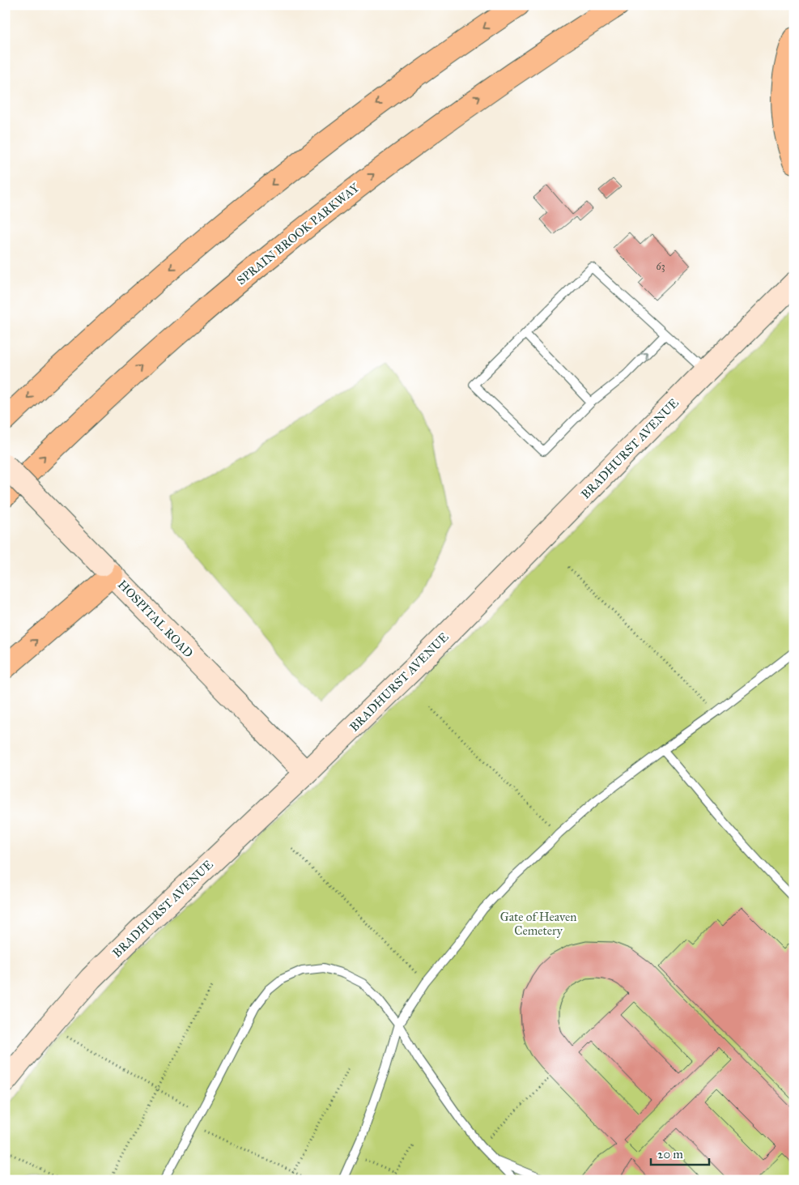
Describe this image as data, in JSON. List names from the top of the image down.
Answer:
{
  "streets": {
    "highway": ["SPRAIN BROOK PARKWAY"],
    "main road": ["BRADHURST AVENUE", "HOSPITAL ROAD"]
  },
  "crossings": [
    ["BRADHURST AVENUE", "HOSPITAL ROAD"]
  ],
  "parks": ["Gate of Heaven Cemetery"],
  "house_numbers": ["63"],
  "scale_bar": "20 m"
}
